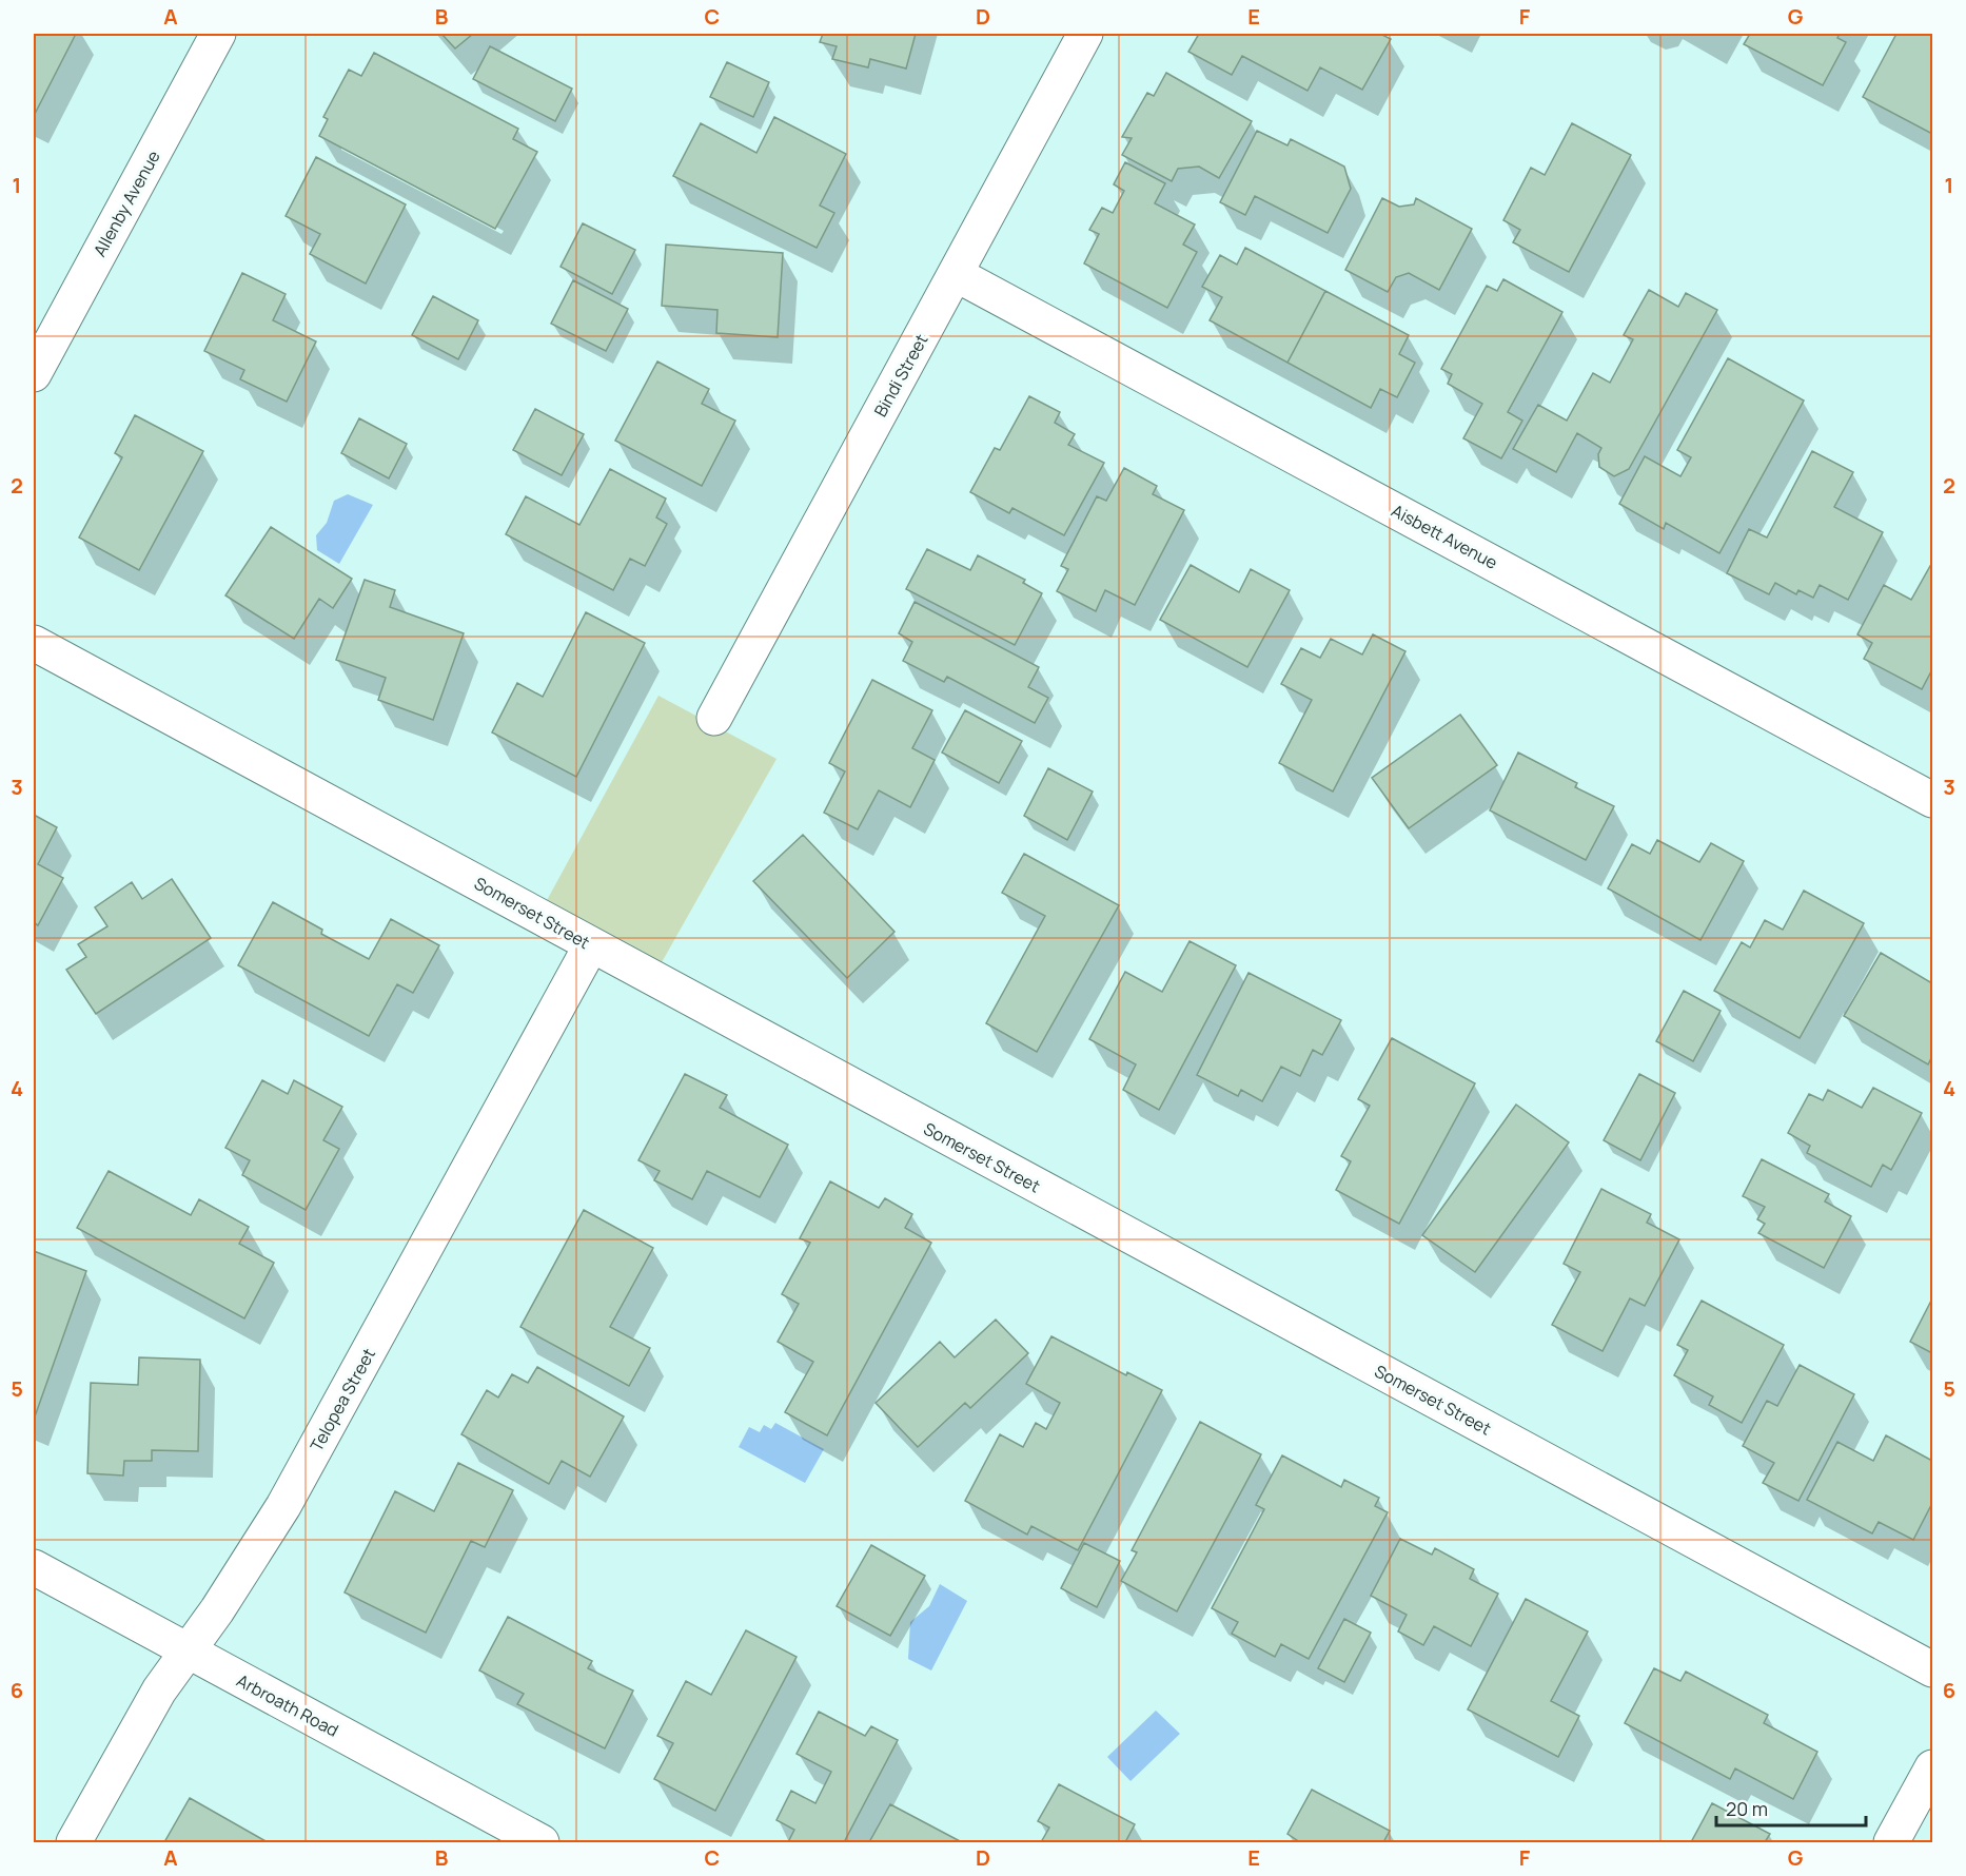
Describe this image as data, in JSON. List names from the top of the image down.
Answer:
{
  "streets": {
    "street": [
      "Allenby Avenue",
      "Bindi Street",
      "Aisbett Avenue",
      "Somerset Street",
      "Telopea Street",
      "Arbroath Road"
    ]
  },
  "crossings": [
    ["Bindi Street", "Aisbett Avenue"],
    ["Somerset Street", "Telopea Street"],
    ["Telopea Street", "Arbroath Road"]
  ],
  "scale_bar": "20 m",
  "grid": {
    "columns": [
      "A",
      "B",
      "C",
      "D",
      "E",
      "F",
      "G"
    ],
    "rows": [
      "1",
      "2",
      "3",
      "4",
      "5",
      "6"
    ]
  }
}
